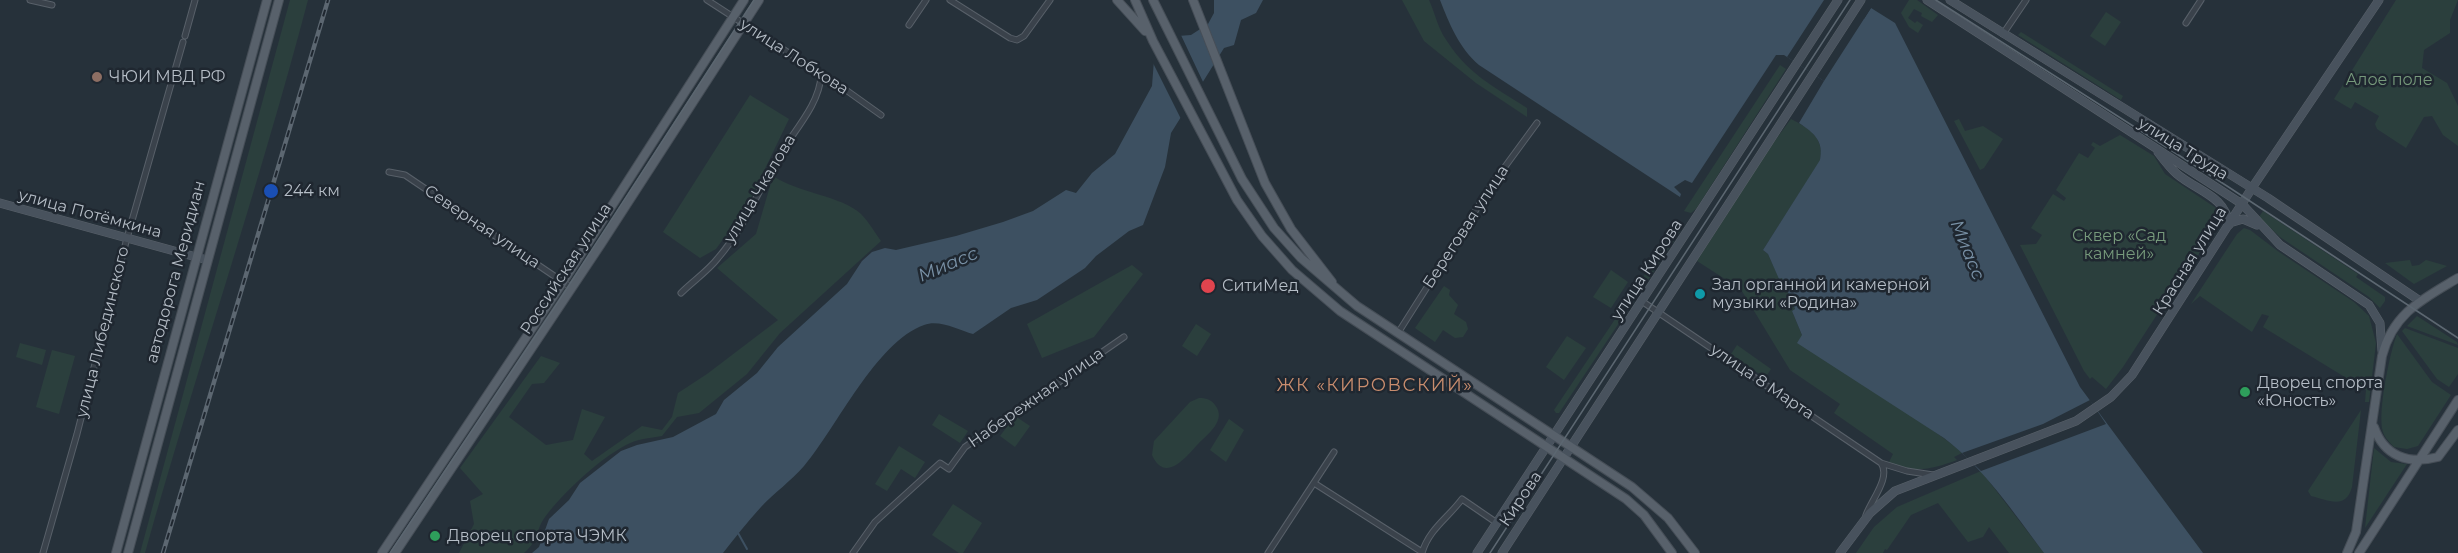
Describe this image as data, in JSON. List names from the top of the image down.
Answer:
{
  "streets": {
    "main road": [
      "улица Труда",
      "улица Потёмкина",
      "Красная улица",
      "Российская улица",
      "улица Кирова",
      "автодорога Меридиан",
      "Кирова"
    ],
    "street": [
      "улица Лобкова",
      "улица Чкалова",
      "Северная улица",
      "Береговая улица",
      "улица Либединского",
      "улица 8 Марта",
      "Набережная улица"
    ]
  },
  "crossings": [
    ["улица Лобкова", "улица Чкалова"],
    ["улица Лобкова", "Российская улица"],
    ["улица Труда", "Красная улица"],
    ["улица Потёмкина", "автодорога Меридиан"],
    ["улица Потёмкина", "улица Либединского"],
    ["Северная улица", "Российская улица"],
    ["Красная улица", "улица 8 Марта"],
    ["улица Кирова", "улица 8 Марта"],
    ["улица Кирова", "Кирова"]
  ],
  "districts": ["ЖК «КИРОВСКИЙ»"],
  "water": ["Миасс"],
  "parks": ["Алое поле", "Сквер «Сад камней»"],
  "places": [
    "ЧЮИ МВД РФ",
    "244 км",
    "СитиМед",
    "Зал органной и камерной музыки «Родина»",
    "Дворец спорта «Юность»",
    "Дворец спорта ЧЭМК"
  ]
}
